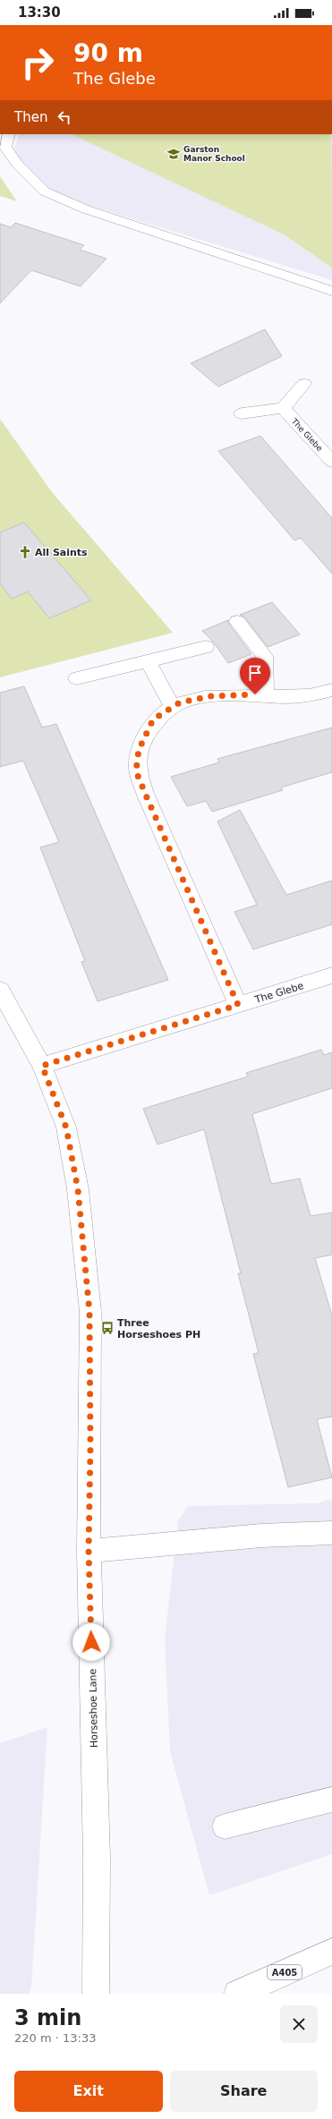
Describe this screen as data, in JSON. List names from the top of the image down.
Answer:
{
  "streets": {
    "main road": ["The Glebe", "Horseshoe Lane", "A405"]
  },
  "crossings": [
    ["The Glebe", "Horseshoe Lane"]
  ],
  "places": {
    "school or university": ["Garston Manor School"],
    "church": ["All Saints"],
    "bus stop": ["Three Horseshoes PH"]
  },
  "page": {
    "status": "13:30",
    "turn": ["90 m", "The Glebe"],
    "then": "Then",
    "heading": ["3 min", "220 m · 13:33"],
    "buttons": ["Exit", "Share"]
  }
}
